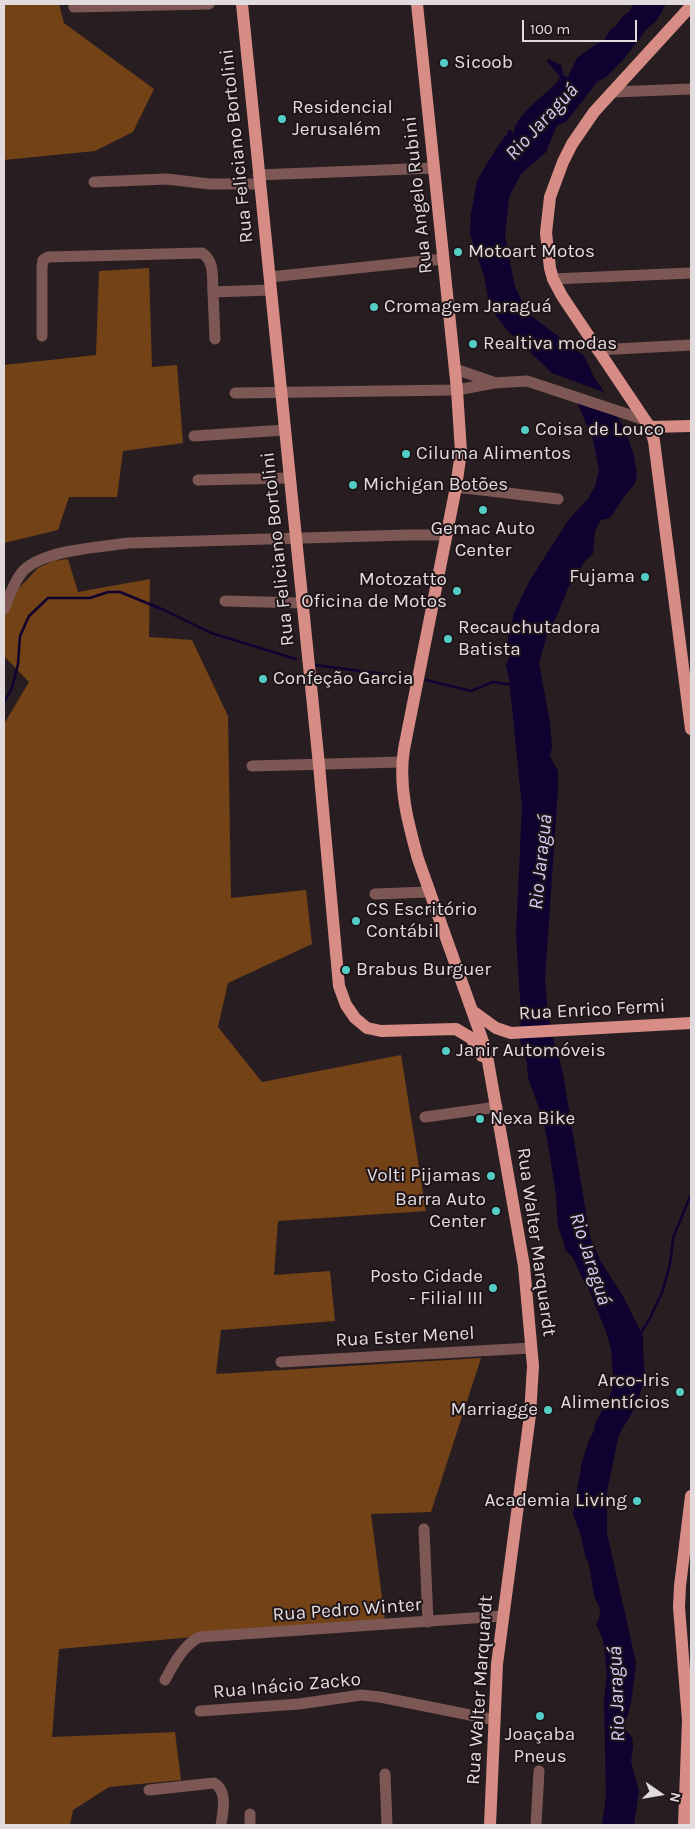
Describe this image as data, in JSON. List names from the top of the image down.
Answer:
{
  "streets": {
    "main road": [
      "Rua Feliciano Bortolini",
      "Rua Angelo Rubini",
      "Rua Enrico Fermi",
      "Rua Walter Marquardt"
    ],
    "street": ["Rua Ester Menel", "Rua Pedro Winter", "Rua Inácio Zacko"]
  },
  "crossings": [
    ["Rua Angelo Rubini", "Rua Walter Marquardt"],
    ["Rua Enrico Fermi", "Rua Walter Marquardt"],
    ["Rua Walter Marquardt", "Rua Ester Menel"],
    ["Rua Walter Marquardt", "Rua Pedro Winter"],
    ["Rua Walter Marquardt", "Rua Inácio Zacko"]
  ],
  "water": ["Rio Jaraguá"],
  "places": [
    "Sicoob",
    "Residencial Jerusalém",
    "Motoart Motos",
    "Cromagem Jaraguá",
    "Realtiva modas",
    "Coisa de Louco",
    "Ciluma Alimentos",
    "Michigan Botões",
    "Gemac Auto Center",
    "Fujama",
    "Motozatto Oficina de Motos",
    "Recauchutadora Batista",
    "Confeção Garcia",
    "CS Escritório Contábil",
    "Brabus Burguer",
    "Janir Automóveis",
    "Nexa Bike",
    "Volti Pijamas",
    "Barra Auto Center",
    "Posto Cidade - Filial III",
    "Arco-Iris Alimentícios",
    "Marriagge",
    "Academia Living",
    "Joaçaba Pneus"
  ],
  "scale_bar": "100 m",
  "north": "right"
}
